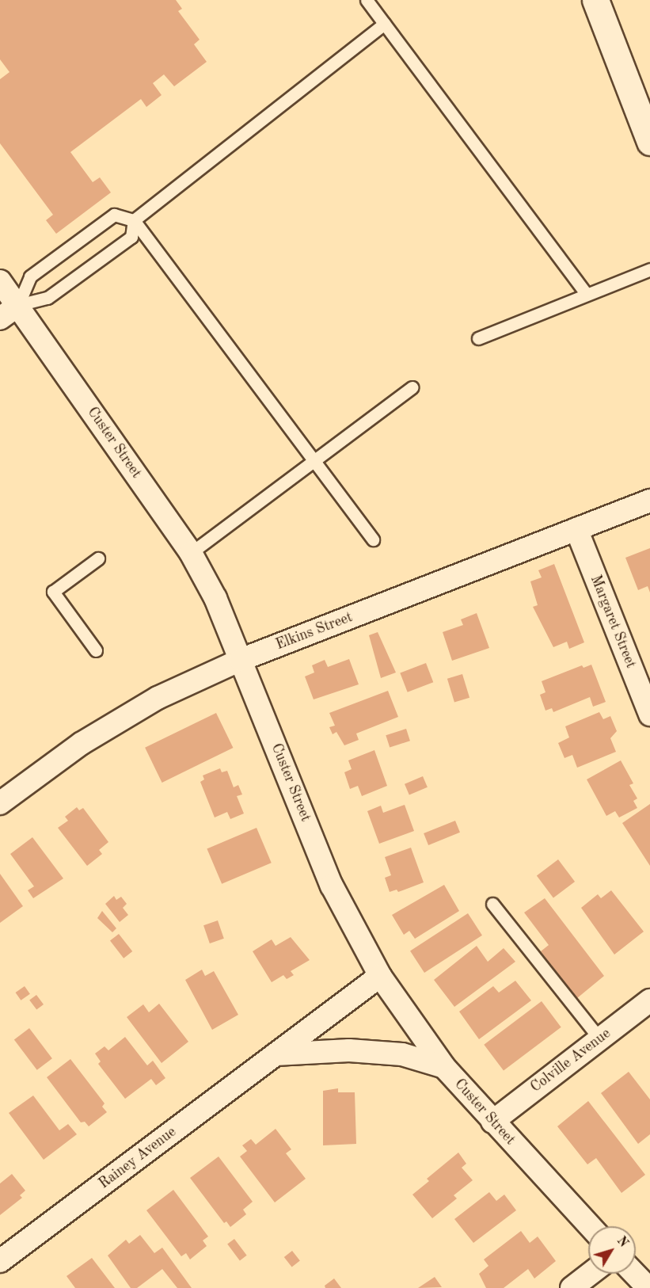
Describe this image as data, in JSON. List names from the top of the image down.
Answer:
{
  "streets": {
    "street": [
      "Custer Street",
      "Margaret Street",
      "Elkins Street",
      "Colville Avenue",
      "Rainey Avenue"
    ]
  },
  "crossings": [
    ["Custer Street", "Elkins Street"],
    ["Custer Street", "Colville Avenue"],
    ["Custer Street", "Rainey Avenue"],
    ["Margaret Street", "Elkins Street"]
  ],
  "north": "top right"
}
